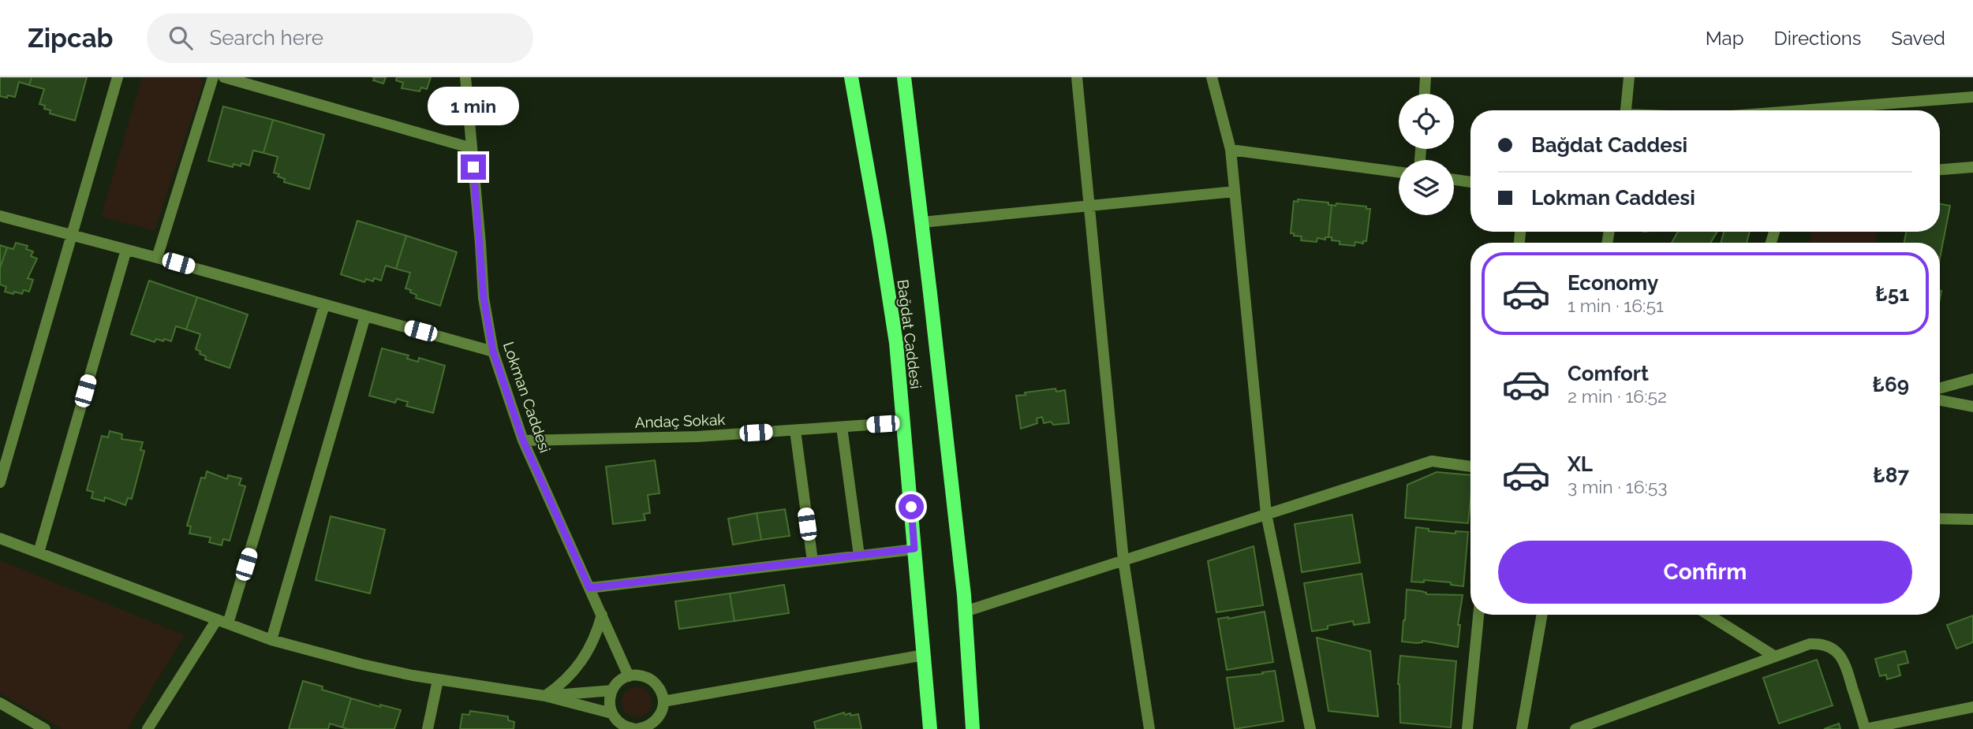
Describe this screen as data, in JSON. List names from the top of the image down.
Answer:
{
  "streets": {
    "main road": ["Bağdat Caddesi"],
    "street": ["Lokman Caddesi", "Andaç Sokak"]
  },
  "crossings": [
    ["Bağdat Caddesi", "Andaç Sokak"],
    ["Lokman Caddesi", "Andaç Sokak"]
  ],
  "page": {
    "header": "Zipcab",
    "search": "Search here",
    "nav": ["Map", "Directions", "Saved"],
    "bubble": "1 min",
    "banner": ["Bağdat Caddesi", "Lokman Caddesi"],
    "list": [
      {
        "name": "Economy",
        "note": "1 min · 16:51",
        "value": "₺51"
      },
      {
        "name": "Comfort",
        "note": "2 min · 16:52",
        "value": "₺69"
      },
      {
        "name": "XL",
        "note": "3 min · 16:53",
        "value": "₺87"
      }
    ],
    "buttons": "Confirm"
  }
}
